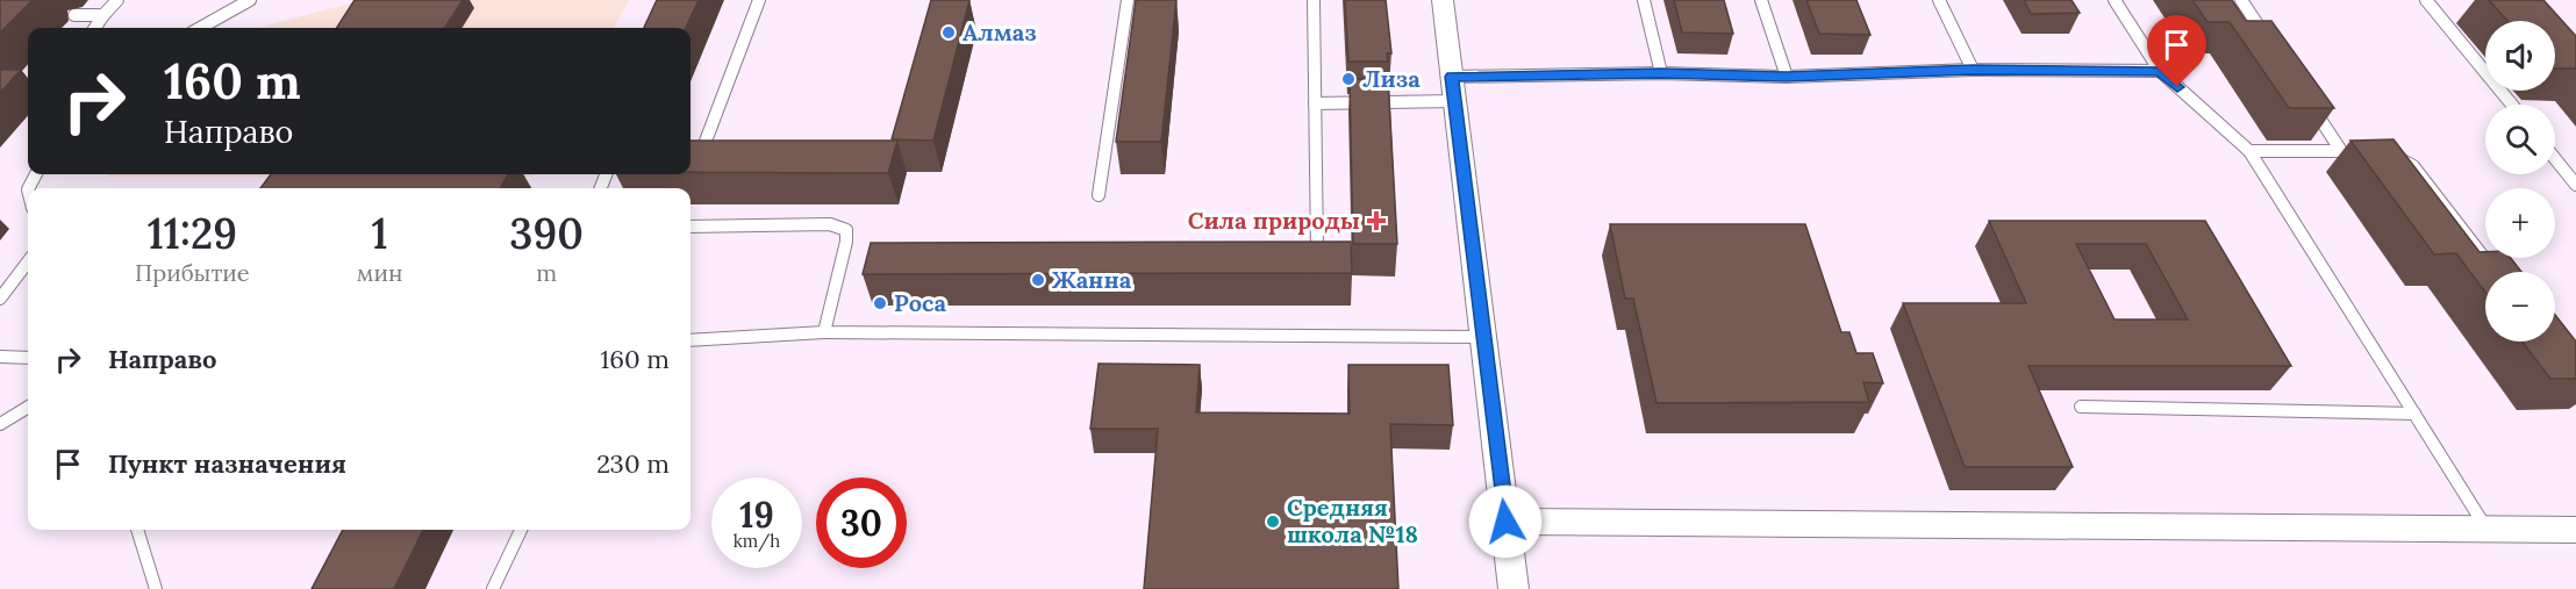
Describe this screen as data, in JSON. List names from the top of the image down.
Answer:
{
  "places": {
    "other": [
      "Алмаз",
      "Лиза",
      "Жанна",
      "Роса",
      "Средняя школа №18"
    ],
    "health": ["Сила природы"]
  },
  "page": {
    "map_buttons": ["+", "−"],
    "turn": ["160 m", "Направо"],
    "eta": [
      "11:29",
      "Прибытие",
      "1",
      "мин",
      "390",
      "m"
    ],
    "list": [
      {
        "name": "Направо",
        "value": "160 m"
      },
      {
        "name": "Пункт назначения",
        "value": "230 m"
      }
    ],
    "speed": "19 km/h",
    "limit": "30"
  }
}
